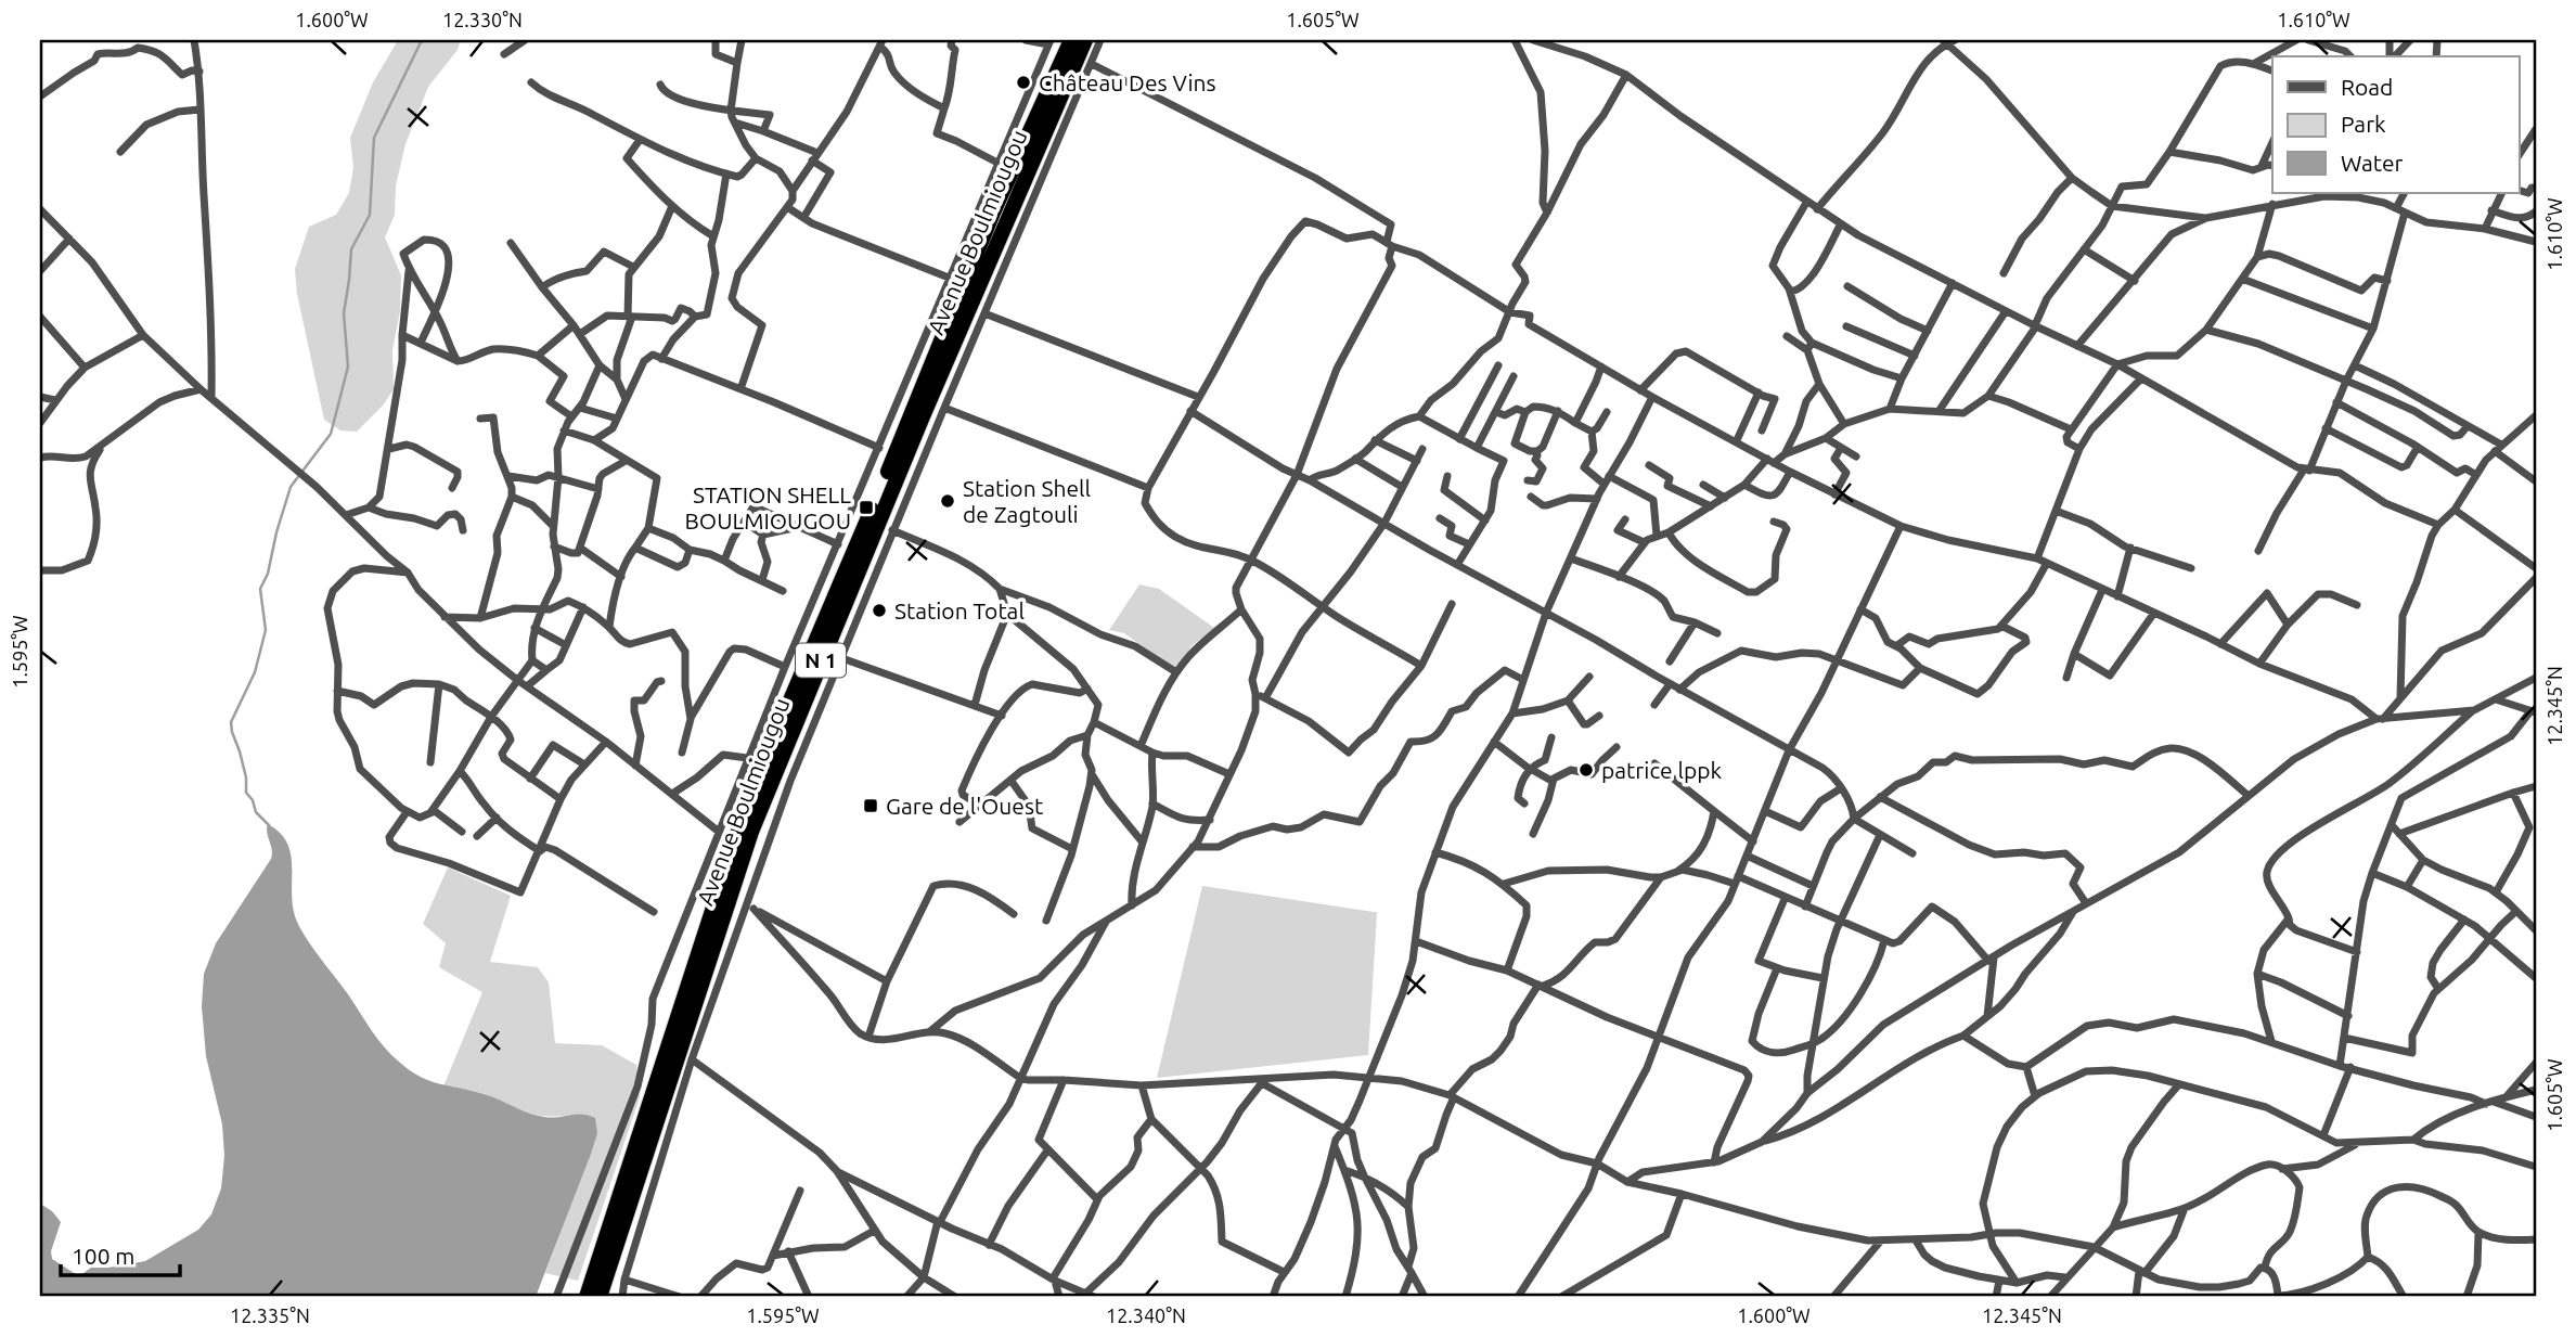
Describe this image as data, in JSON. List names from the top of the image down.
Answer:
{
  "streets": {
    "highway": ["Avenue Boulmiougou", "N 1"]
  },
  "places": {
    "other": [
      "Château Des Vins",
      "Station Shell de Zagtouli",
      "Station Total",
      "patrice lppk"
    ],
    "transit": ["STATION SHELL BOULMIOUGOU", "Gare de l'Ouest"]
  },
  "legend": ["Road", "Park", "Water"],
  "scale_bar": "100 m",
  "coordinates": [
    "1.600°W",
    "12.330°N",
    "1.605°W",
    "1.610°W",
    "1.595°W",
    "12.345°N",
    "12.335°N",
    "12.340°N"
  ]
}
